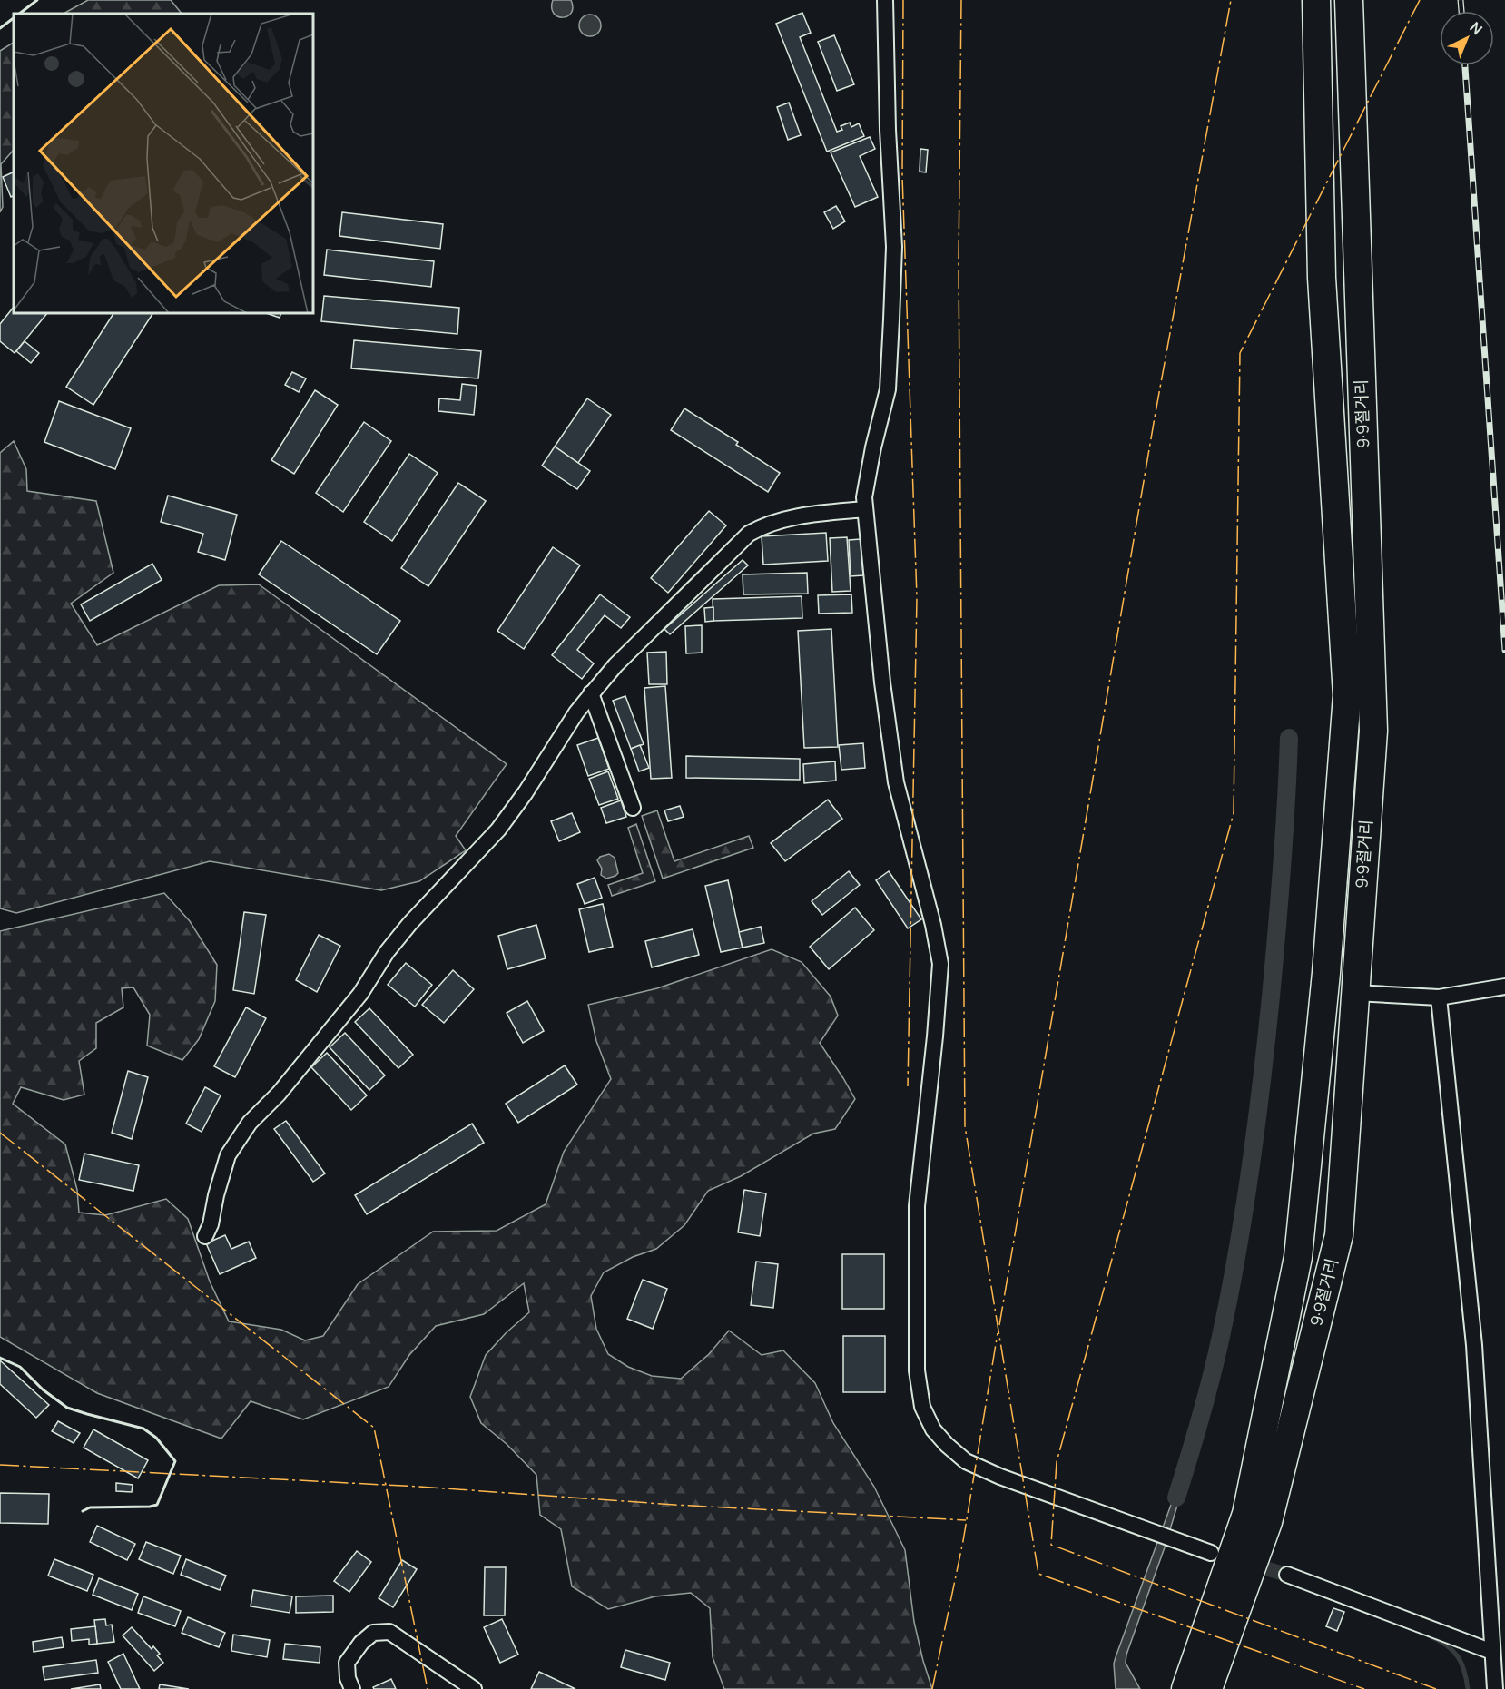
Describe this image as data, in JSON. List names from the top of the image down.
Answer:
{
  "streets": {
    "highway": ["9·9절거리"]
  },
  "north": "top right"
}
